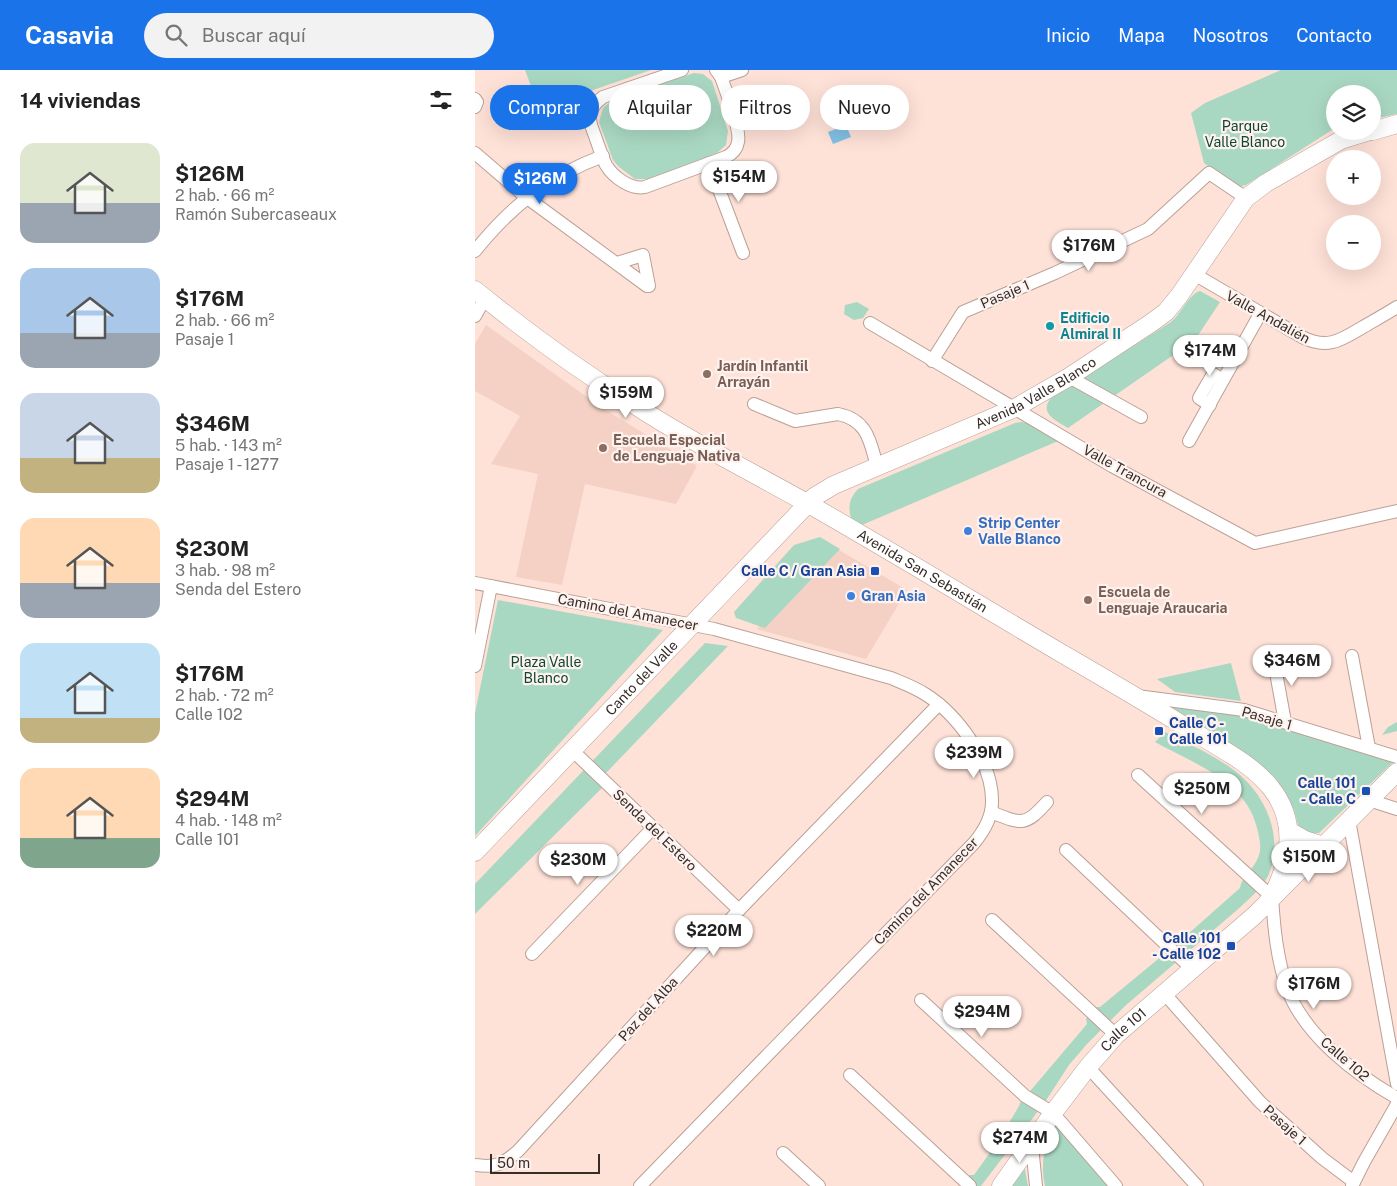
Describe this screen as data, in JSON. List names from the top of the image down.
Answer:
{
  "streets": {
    "main road": [
      "Avenida Valle Blanco",
      "Avenida San Sebastián",
      "Canto del Valle",
      "Calle 101"
    ],
    "street": [
      "Pasaje 1",
      "Valle Andalién",
      "Valle Trancura",
      "Camino del Amanecer",
      "Senda del Estero",
      "Paz del Alba",
      "Calle 102"
    ]
  },
  "crossings": [
    ["Pasaje 1", "Avenida Valle Blanco"],
    ["Pasaje 1", "Valle Trancura"],
    ["Pasaje 1", "Avenida San Sebastián"],
    ["Pasaje 1", "Calle 101"],
    ["Valle Andalién", "Avenida Valle Blanco"],
    ["Avenida Valle Blanco", "Valle Trancura"],
    ["Avenida Valle Blanco", "Avenida San Sebastián"],
    ["Avenida Valle Blanco", "Canto del Valle"],
    ["Avenida San Sebastián", "Canto del Valle"],
    ["Avenida San Sebastián", "Calle 101"],
    ["Avenida San Sebastián", "Calle 102"],
    ["Camino del Amanecer", "Canto del Valle"],
    ["Camino del Amanecer", "Paz del Alba"],
    ["Canto del Valle", "Senda del Estero"],
    ["Senda del Estero", "Paz del Alba"],
    ["Calle 101", "Calle 102"]
  ],
  "parks": ["Parque Valle Blanco", "Plaza Valle Blanco"],
  "places": {
    "other": [
      "Edificio Almiral II",
      "Jardín Infantil Arrayán",
      "Escuela Especial de Lenguaje Nativa",
      "Strip Center Valle Blanco",
      "Gran Asia",
      "Escuela de Lenguaje Araucaria"
    ],
    "transit": [
      "Calle C / Gran Asia",
      "Calle C - Calle 101",
      "Calle 101 - Calle C",
      "Calle 101 - Calle 102"
    ]
  },
  "scale_bar": "50 m",
  "page": {
    "header": "Casavia",
    "search": "Buscar aquí",
    "nav": [
      "Inicio",
      "Mapa",
      "Nosotros",
      "Contacto"
    ],
    "heading": "14 viviendas",
    "map_buttons": ["+", "−"],
    "chip": [
      "Comprar",
      "Alquilar",
      "Filtros",
      "Nuevo"
    ],
    "list": [
      {
        "name": "$126M",
        "note": "2 hab. · 66 m² · Ramón Subercaseaux"
      },
      {
        "name": "$176M",
        "note": "2 hab. · 66 m² · Pasaje 1"
      },
      {
        "name": "$346M",
        "note": "5 hab. · 143 m² · Pasaje 1 - 1277"
      },
      {
        "name": "$230M",
        "note": "3 hab. · 98 m² · Senda del Estero"
      },
      {
        "name": "$176M",
        "note": "2 hab. · 72 m² · Calle 102"
      },
      {
        "name": "$294M",
        "note": "4 hab. · 148 m² · Calle 101"
      }
    ],
    "price": [
      "$154M",
      "$126M",
      "$176M",
      "$174M",
      "$159M",
      "$346M",
      "$239M",
      "$250M",
      "$150M",
      "$230M",
      "$220M",
      "$176M",
      "$294M",
      "$274M"
    ],
    "scale": "50 m"
  }
}
